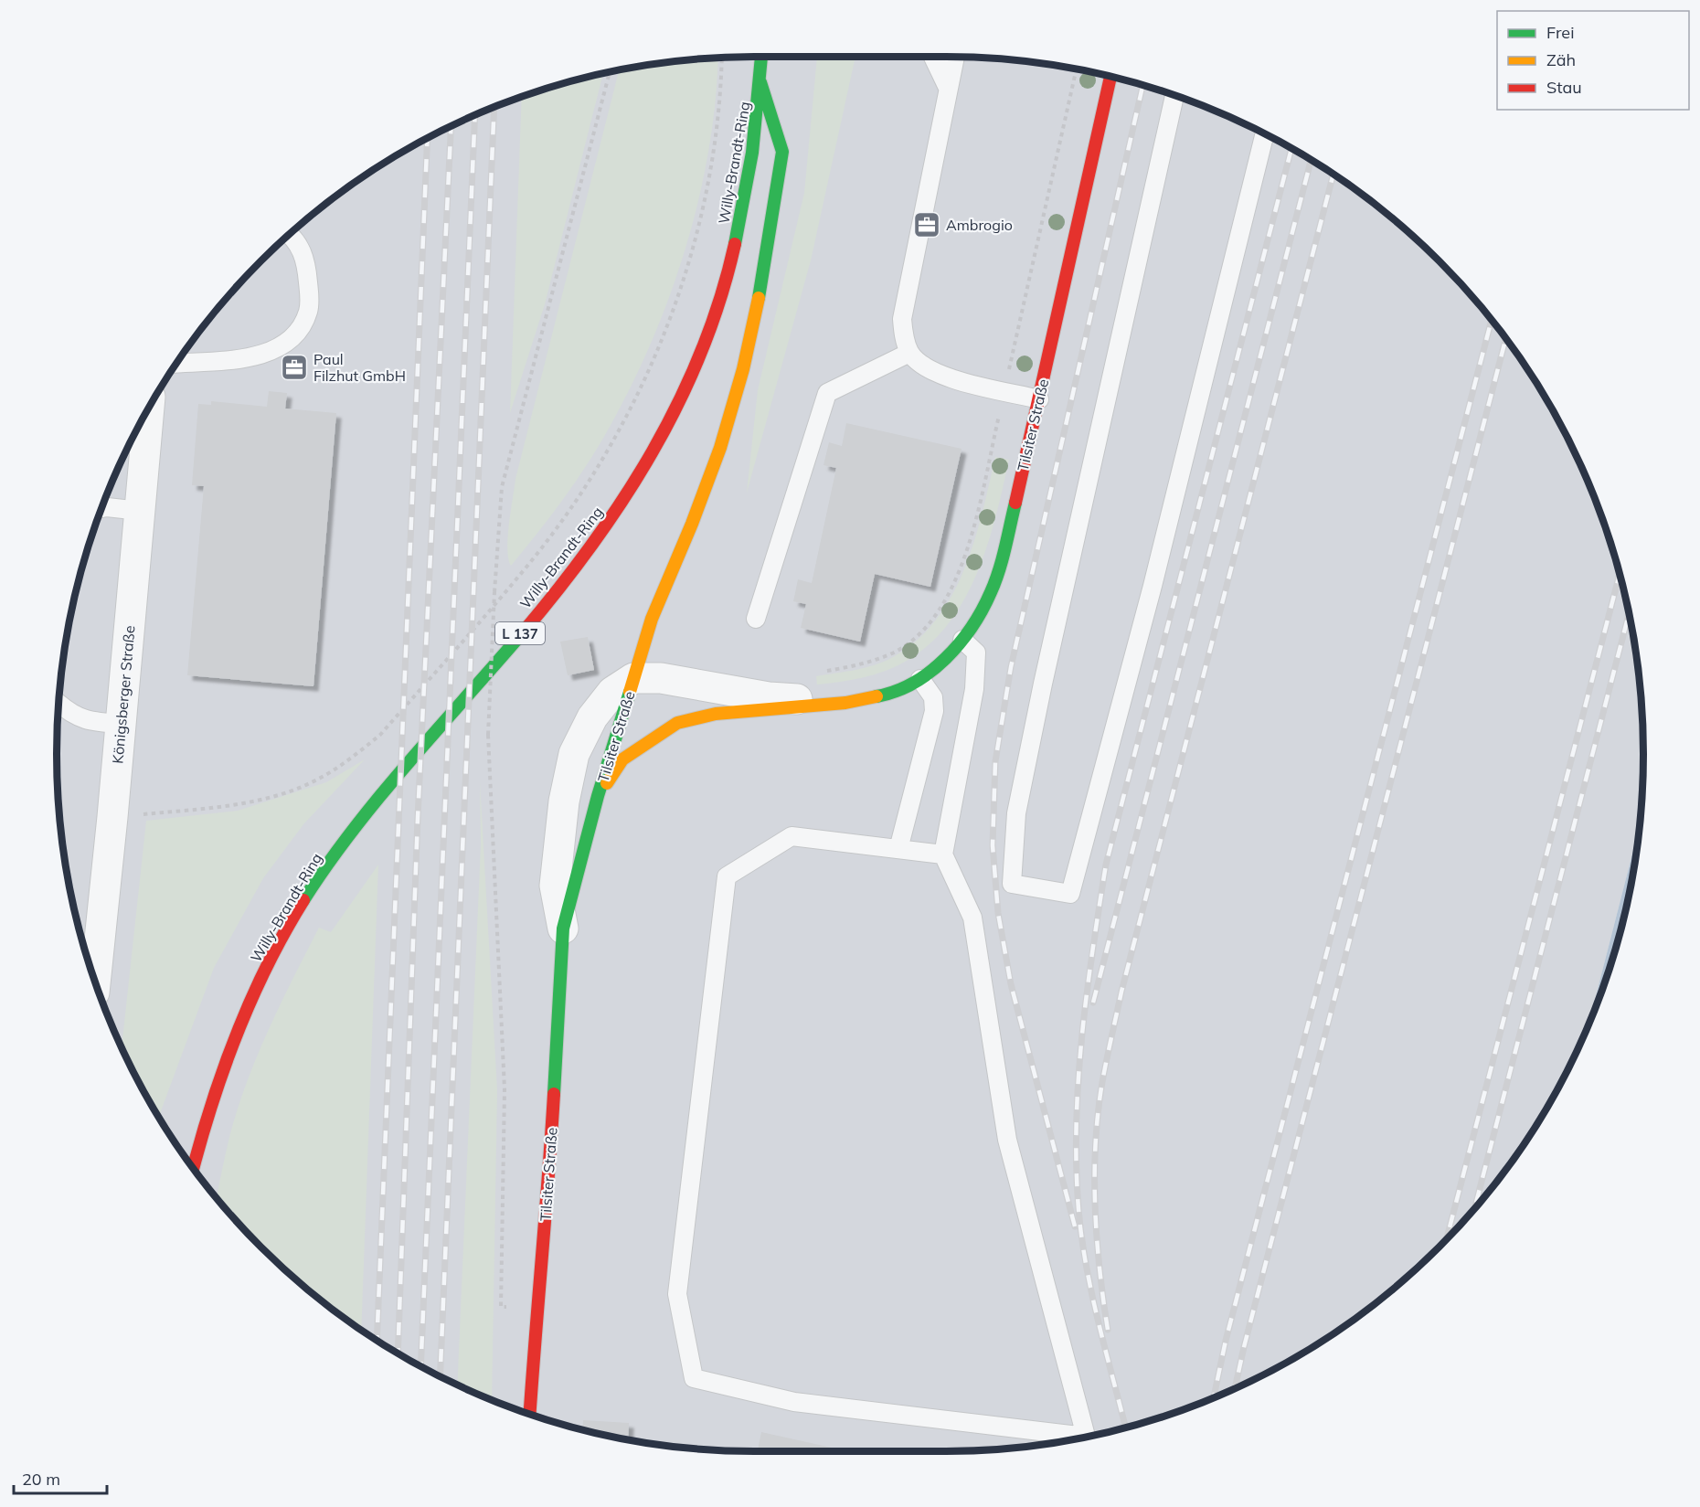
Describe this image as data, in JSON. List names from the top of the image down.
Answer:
{
  "streets": {
    "street": [
      "Willy-Brandt-Ring",
      "Tilsiter Straße",
      "L 137",
      "Königsberger Straße"
    ]
  },
  "crossings": [
    ["Willy-Brandt-Ring", "Tilsiter Straße"]
  ],
  "places": {
    "office": ["Ambrogio", "Paul Filzhut GmbH"]
  },
  "legend": ["Frei", "Zäh", "Stau"],
  "scale_bar": "20 m"
}
